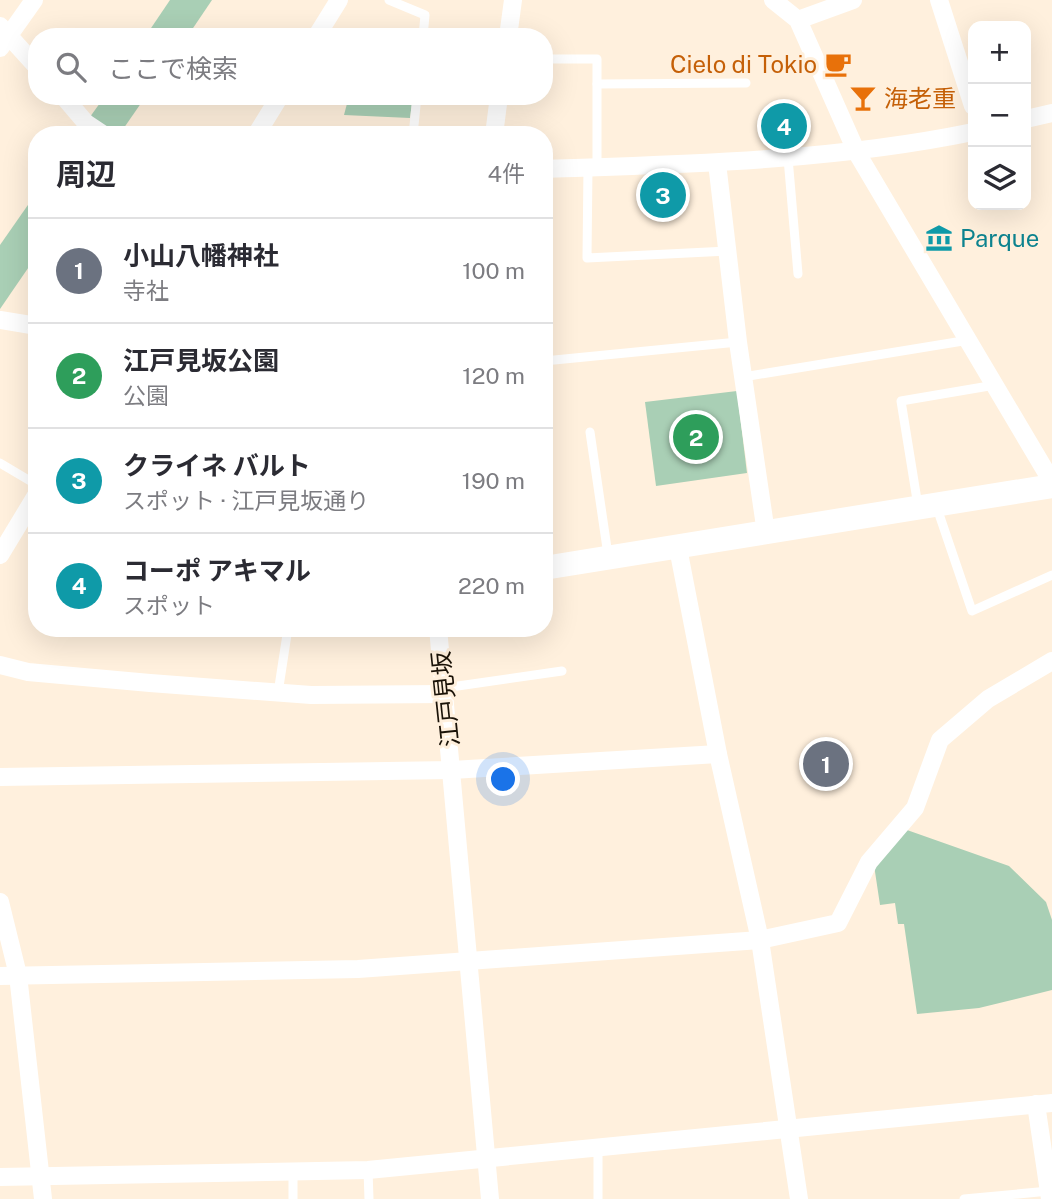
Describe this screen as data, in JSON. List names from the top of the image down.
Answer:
{
  "streets": {
    "street": ["江戸見坂"]
  },
  "places": {
    "cafe": ["Cielo di Tokio"],
    "bar": ["海老重"],
    "museum": ["Parque"]
  },
  "page": {
    "map_buttons": ["+", "−"],
    "search": "ここで検索",
    "pins": [
      "4",
      "3",
      "2",
      "1"
    ],
    "heading": ["周辺", "4件"],
    "list": [
      {
        "mark": "1",
        "name": "小山八幡神社",
        "note": "寺社",
        "value": "100 m"
      },
      {
        "mark": "2",
        "name": "江戸見坂公園",
        "note": "公園",
        "value": "120 m"
      },
      {
        "mark": "3",
        "name": "クライネ バルト",
        "note": "スポット · 江戸見坂通り",
        "value": "190 m"
      },
      {
        "mark": "4",
        "name": "コーポ アキマル",
        "note": "スポット",
        "value": "220 m"
      }
    ]
  }
}
